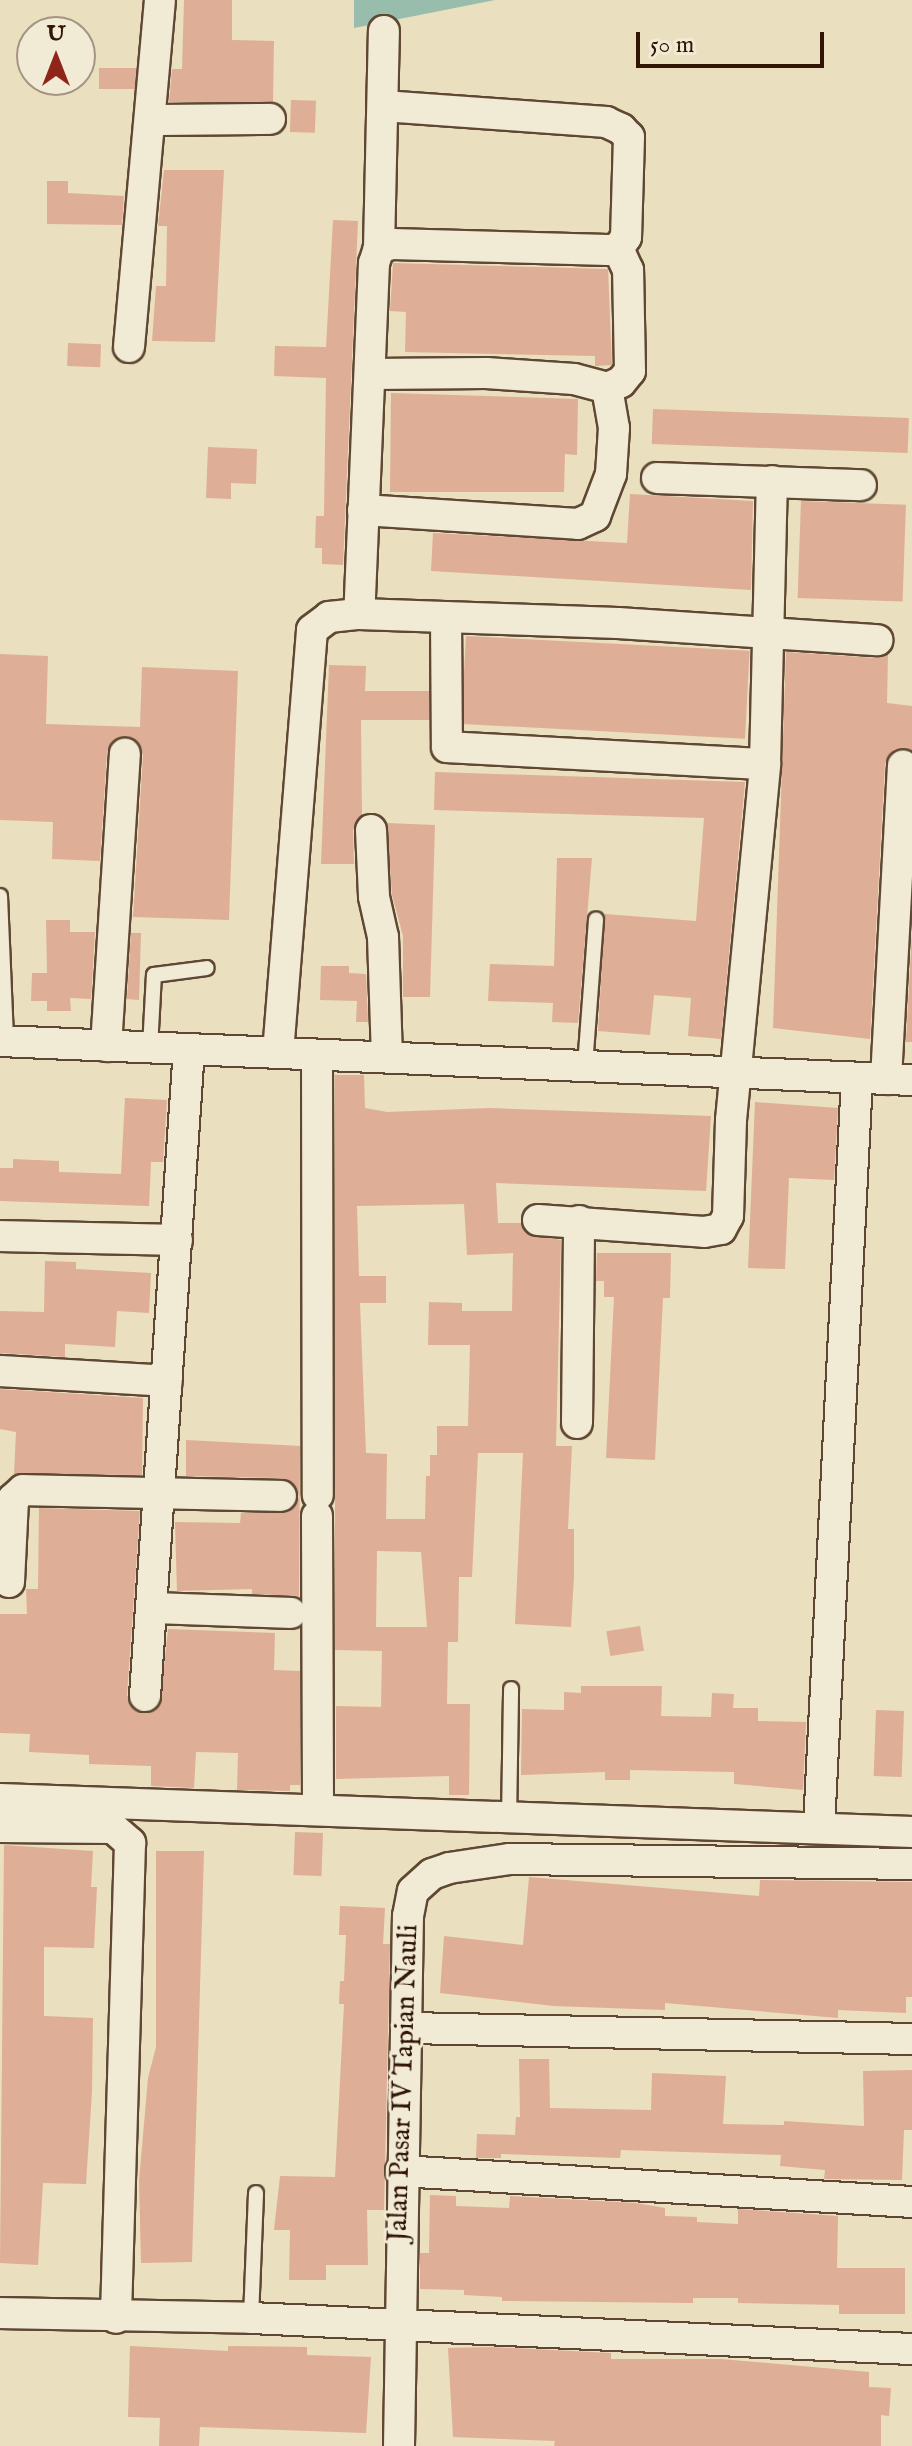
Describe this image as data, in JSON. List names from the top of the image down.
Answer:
{
  "streets": {
    "street": ["Jalan Pasar IV Tapian Nauli"]
  },
  "scale_bar": "50 m",
  "north": "top"
}
